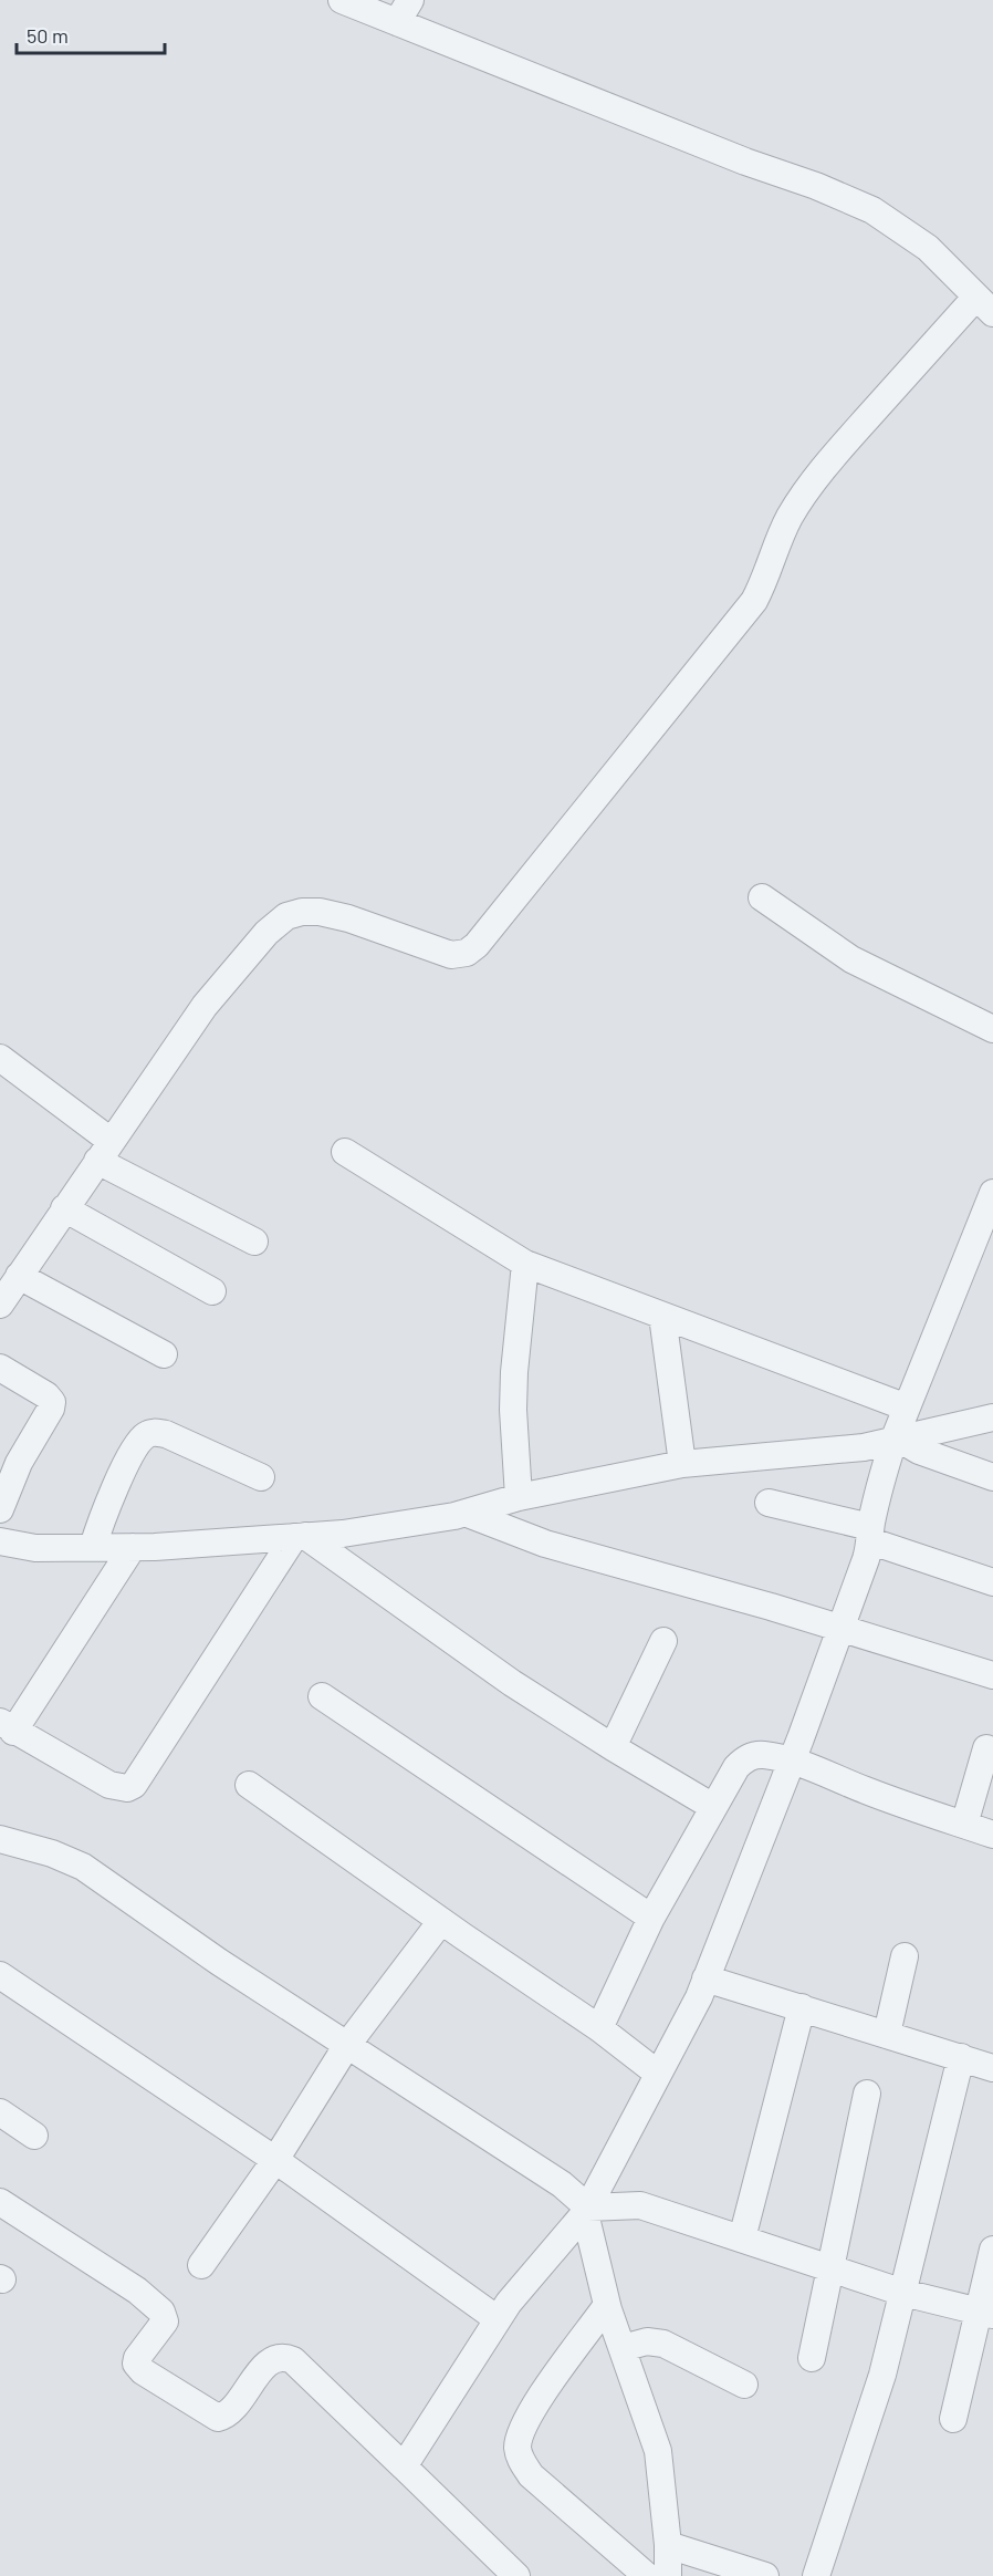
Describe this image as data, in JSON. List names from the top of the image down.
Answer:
{
  "scale_bar": "50 m"
}
